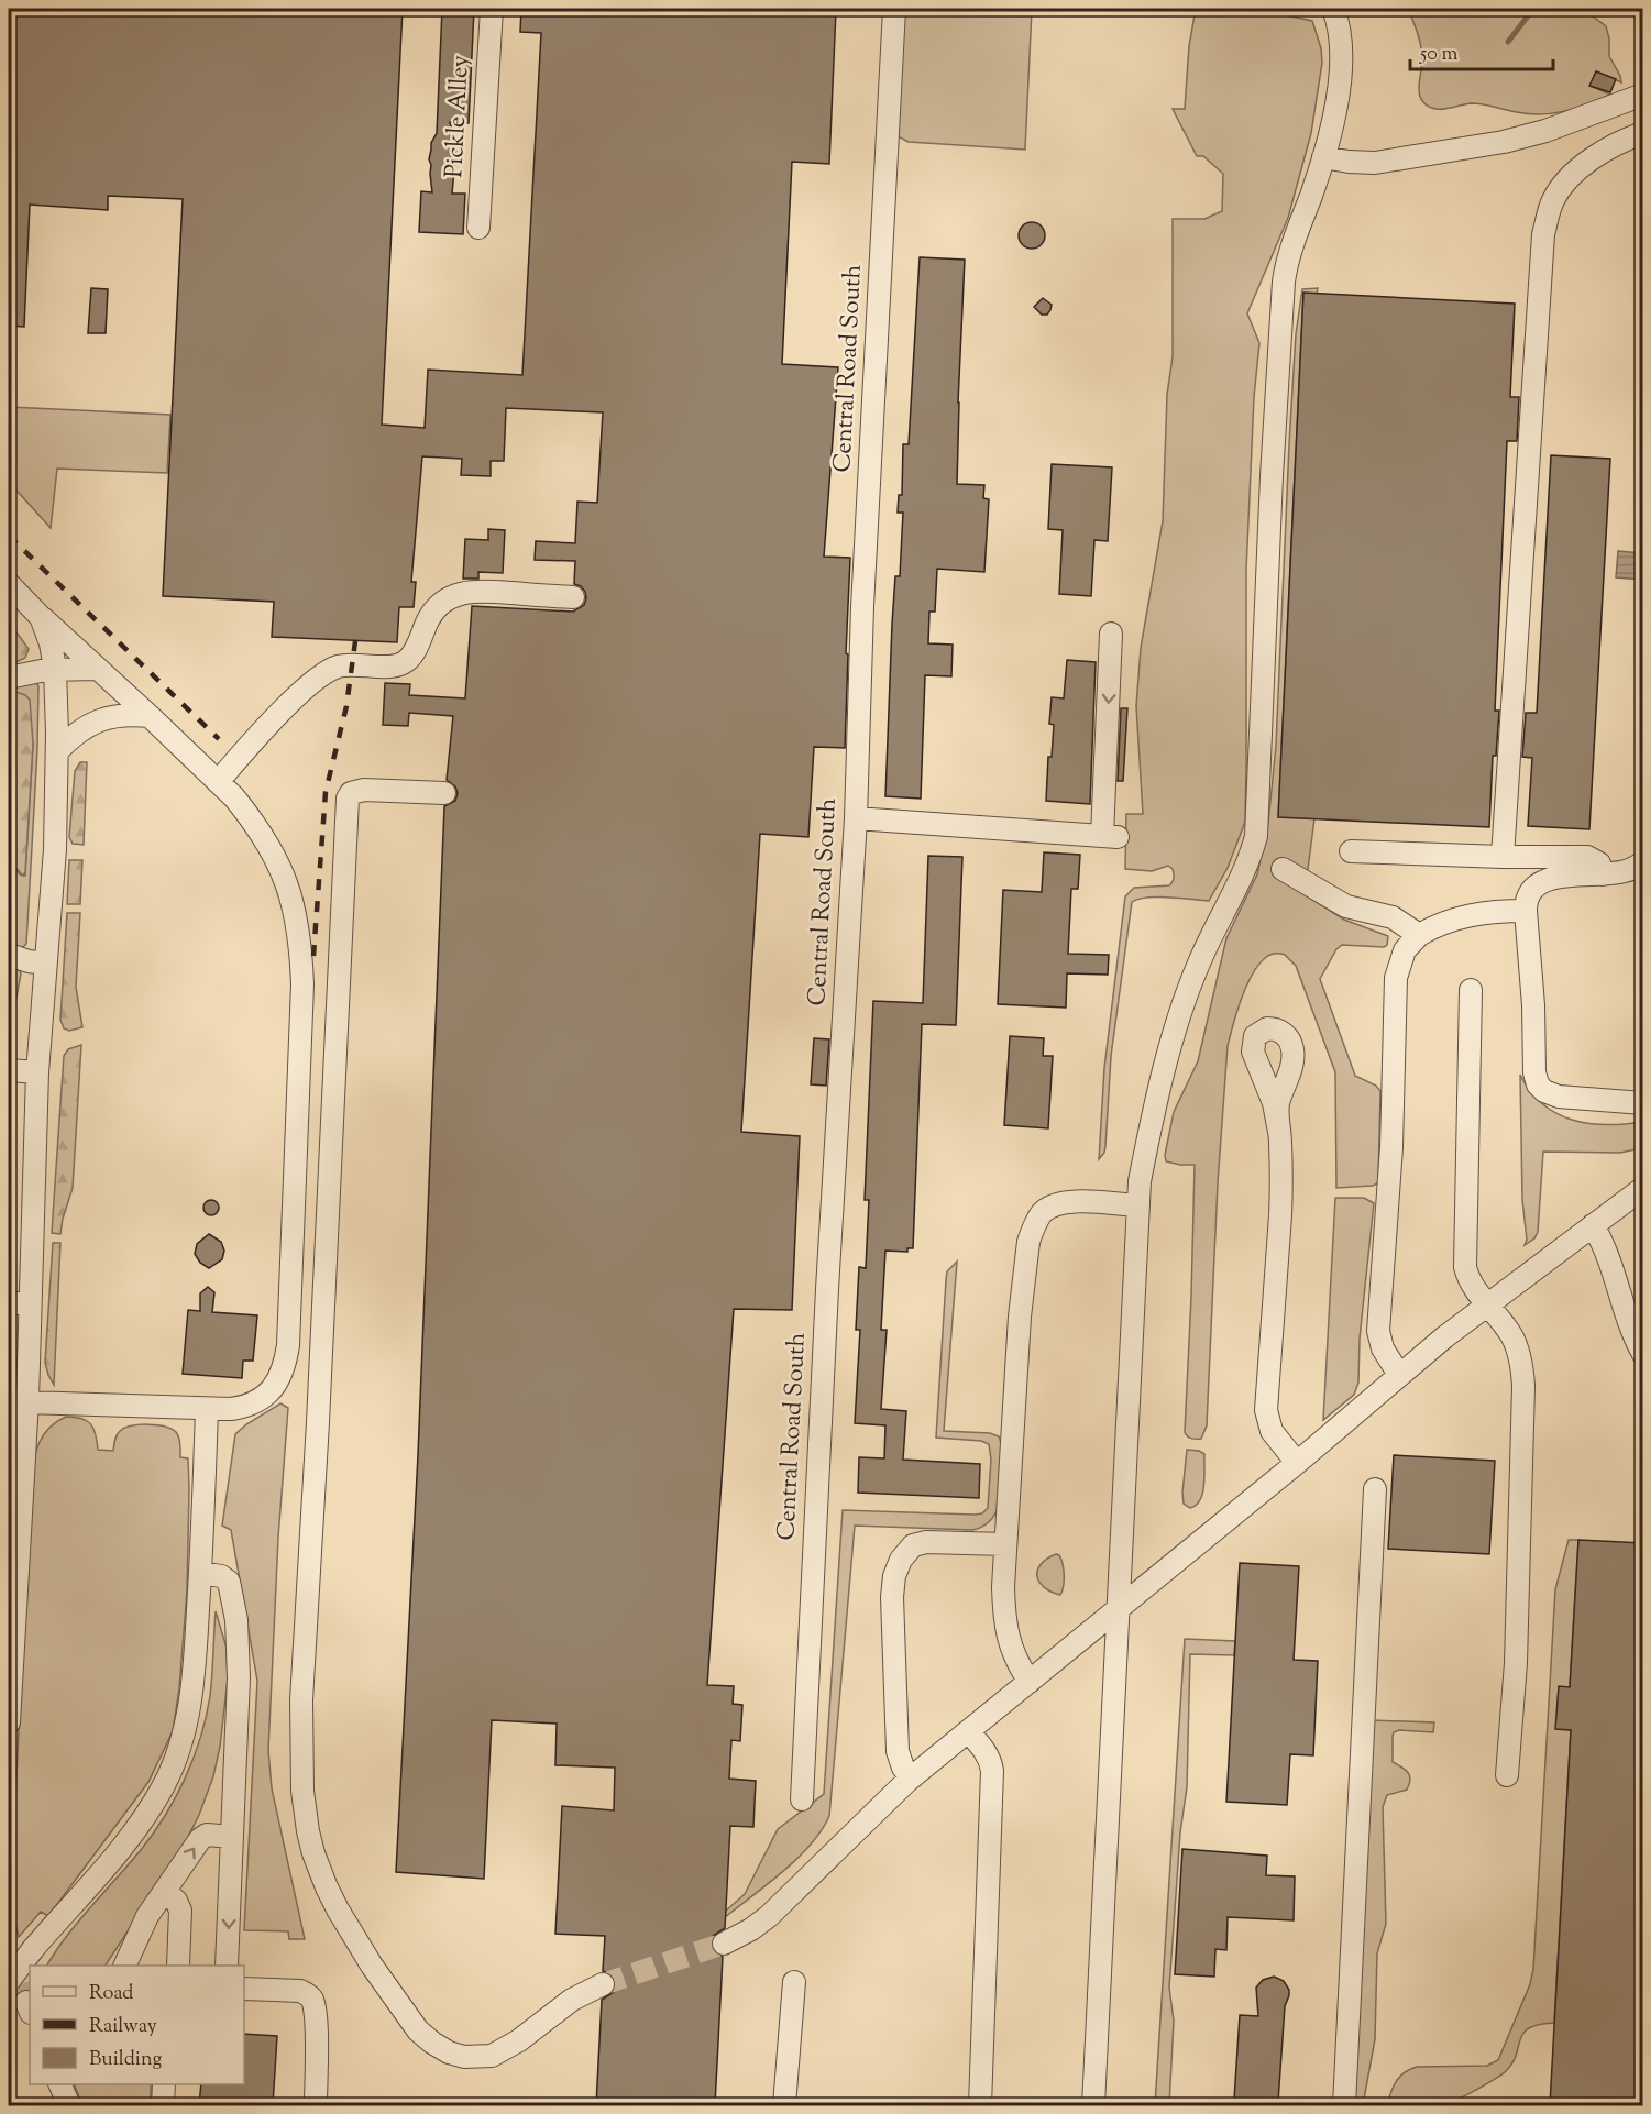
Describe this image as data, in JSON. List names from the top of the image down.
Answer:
{
  "streets": {
    "lane": ["Pickle Alley", "Central Road South"]
  },
  "legend": ["Road", "Railway", "Building"],
  "scale_bar": "50 m"
}
